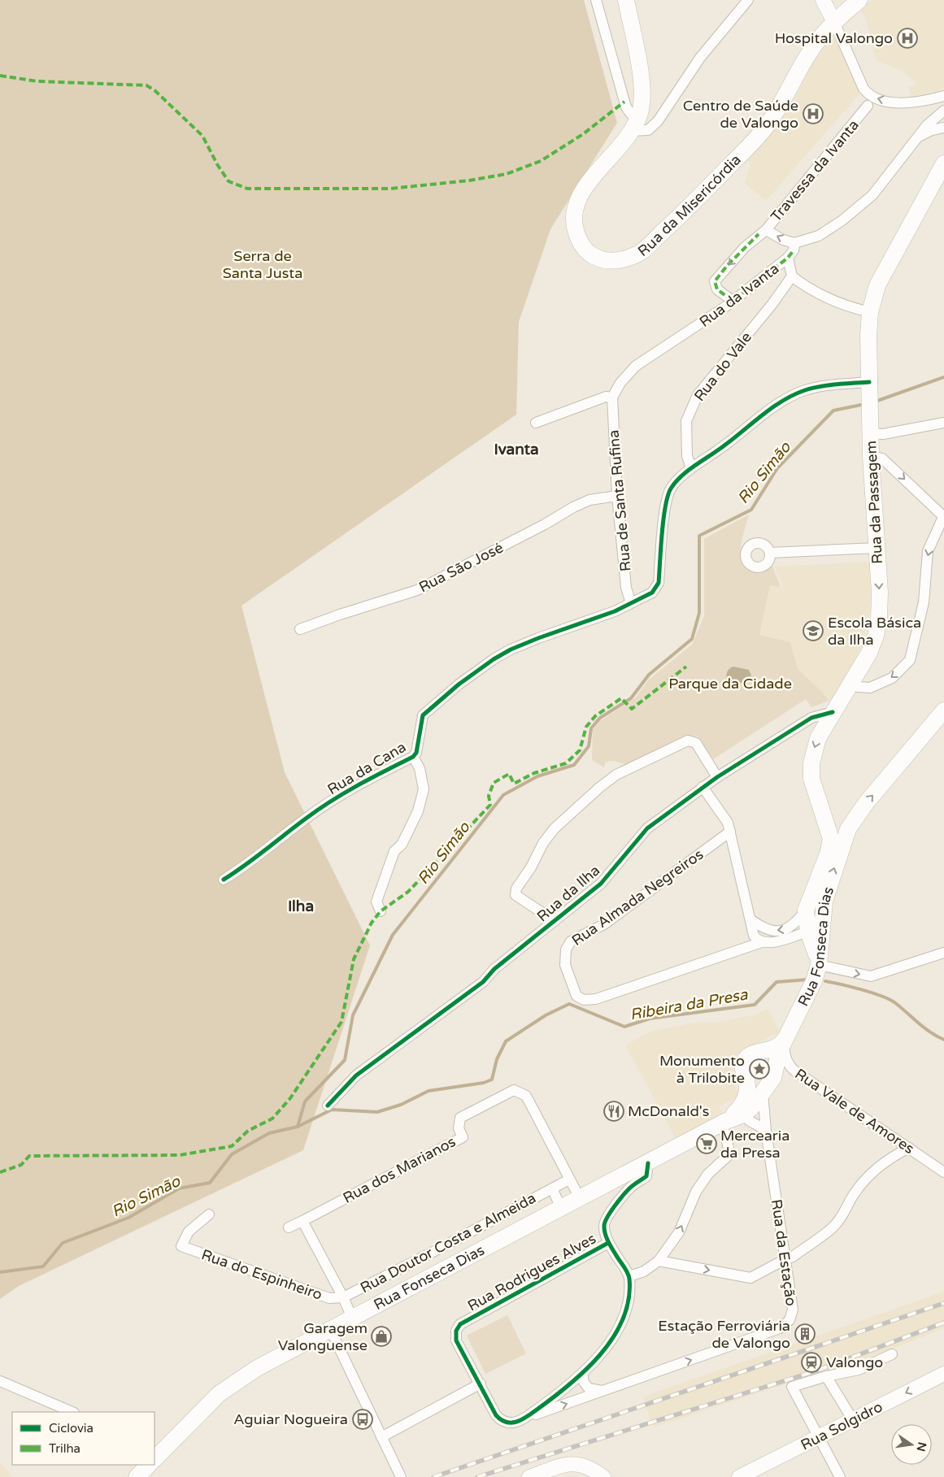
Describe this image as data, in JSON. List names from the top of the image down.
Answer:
{
  "streets": {
    "main road": ["Rua da Misericórdia", "Rua da Passagem", "Rua Fonseca Dias"],
    "street": [
      "Travessa da Ivanta",
      "Rua da Ivanta",
      "Rua do Vale",
      "Rua de Santa Rufina",
      "Rua São José",
      "Rua da Cana",
      "Rua da Ilha",
      "Rua Almada Negreiros",
      "Rua Vale de Amores",
      "Rua dos Marianos",
      "Rua Doutor Costa e Almeida",
      "Rua da Estação",
      "Rua Rodrigues Alves",
      "Rua do Espinheiro",
      "Rua Solgidro"
    ]
  },
  "crossings": [
    ["Travessa da Ivanta", "Rua da Ivanta"],
    ["Rua da Ivanta", "Rua de Santa Rufina"],
    ["Rua do Vale", "Rua da Cana"],
    ["Rua de Santa Rufina", "Rua São José"],
    ["Rua de Santa Rufina", "Rua da Cana"],
    ["Rua da Passagem", "Rua da Cana"],
    ["Rua da Passagem", "Rua da Ilha"],
    ["Rua da Passagem", "Rua Fonseca Dias"],
    ["Rua Fonseca Dias", "Rua Vale de Amores"],
    ["Rua Fonseca Dias", "Rua dos Marianos"],
    ["Rua Fonseca Dias", "Rua Doutor Costa e Almeida"],
    ["Rua Fonseca Dias", "Rua da Estação"],
    ["Rua Vale de Amores", "Rua da Estação"],
    ["Rua dos Marianos", "Rua Doutor Costa e Almeida"],
    ["Rua Doutor Costa e Almeida", "Rua do Espinheiro"],
    ["Rua da Estação", "Rua Rodrigues Alves"]
  ],
  "one_way": ["Rua da Passagem"],
  "districts": ["Ivanta", "Ilha"],
  "water": ["Rio Simão", "Ribeira da Presa"],
  "parks": ["Serra de Santa Justa", "Parque da Cidade"],
  "places": {
    "hospital": ["Hospital Valongo", "Centro de Saúde de Valongo"],
    "school or university": ["Escola Básica da Ilha"],
    "place": ["Monumento à Trilobite"],
    "restaurant": ["McDonald's"],
    "supermarket": ["Mercearia da Presa"],
    "building": ["Estação Ferroviária de Valongo"],
    "shop": ["Garagem Valonguense"],
    "station": ["Valongo"],
    "bus stop": ["Aguiar Nogueira"]
  },
  "legend": ["Ciclovia", "Trilha"],
  "north": "right"
}
